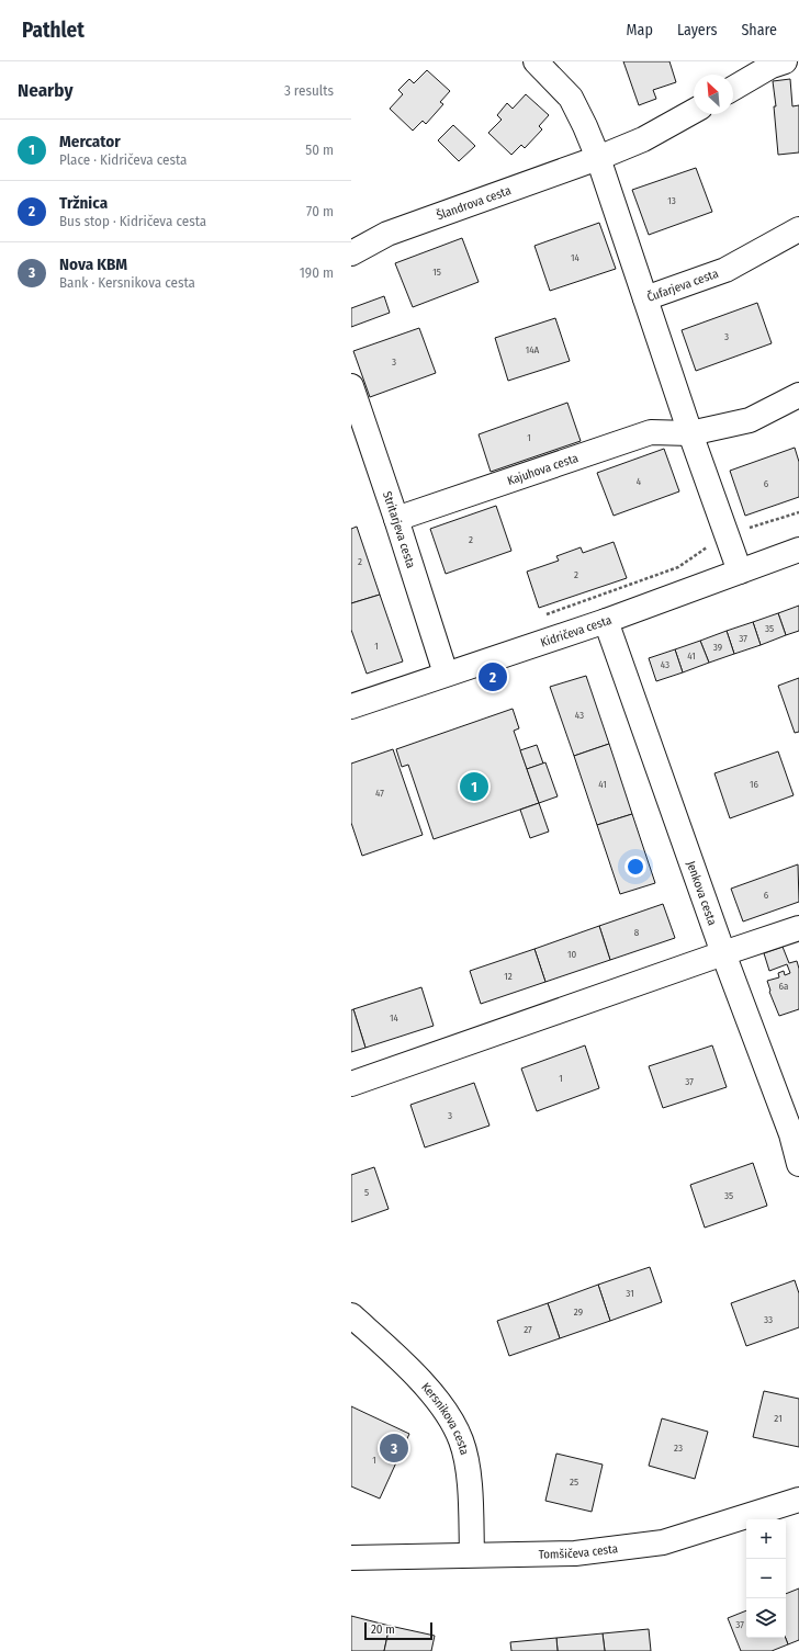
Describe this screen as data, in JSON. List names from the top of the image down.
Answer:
{
  "streets": {
    "street": [
      "Šlandrova cesta",
      "Čufarjeva cesta",
      "Kajuhova cesta",
      "Stritarjeva cesta",
      "Kidričeva cesta",
      "Jenkova cesta",
      "Kersnikova cesta",
      "Tomšičeva cesta"
    ]
  },
  "crossings": [
    ["Čufarjeva cesta", "Kajuhova cesta"],
    ["Kajuhova cesta", "Stritarjeva cesta"],
    ["Stritarjeva cesta", "Kidričeva cesta"],
    ["Kidričeva cesta", "Jenkova cesta"],
    ["Kersnikova cesta", "Tomšičeva cesta"]
  ],
  "house_numbers": [
    "13",
    "14",
    "15",
    "3",
    "14A",
    "3",
    "1",
    "4",
    "6",
    "2",
    "2",
    "2",
    "35",
    "37",
    "1",
    "39",
    "41",
    "43",
    "43",
    "41",
    "16",
    "47",
    "6",
    "8",
    "10",
    "12",
    "6a",
    "14",
    "1",
    "37",
    "3",
    "5",
    "35",
    "31",
    "29",
    "33",
    "27",
    "21",
    "23",
    "1",
    "25",
    "37"
  ],
  "scale_bar": "20 m",
  "north": "top left",
  "page": {
    "header": "Pathlet",
    "nav": ["Map", "Layers", "Share"],
    "heading": ["Nearby", "3 results"],
    "list": [
      {
        "mark": "1",
        "name": "Mercator",
        "note": "Place · Kidričeva cesta",
        "value": "50 m"
      },
      {
        "mark": "2",
        "name": "Tržnica",
        "note": "Bus stop · Kidričeva cesta",
        "value": "70 m"
      },
      {
        "mark": "3",
        "name": "Nova KBM",
        "note": "Bank · Kersnikova cesta",
        "value": "190 m"
      }
    ],
    "pins": ["2", "1", "3"],
    "map_buttons": ["+", "−"],
    "scale": "20 m"
  }
}
